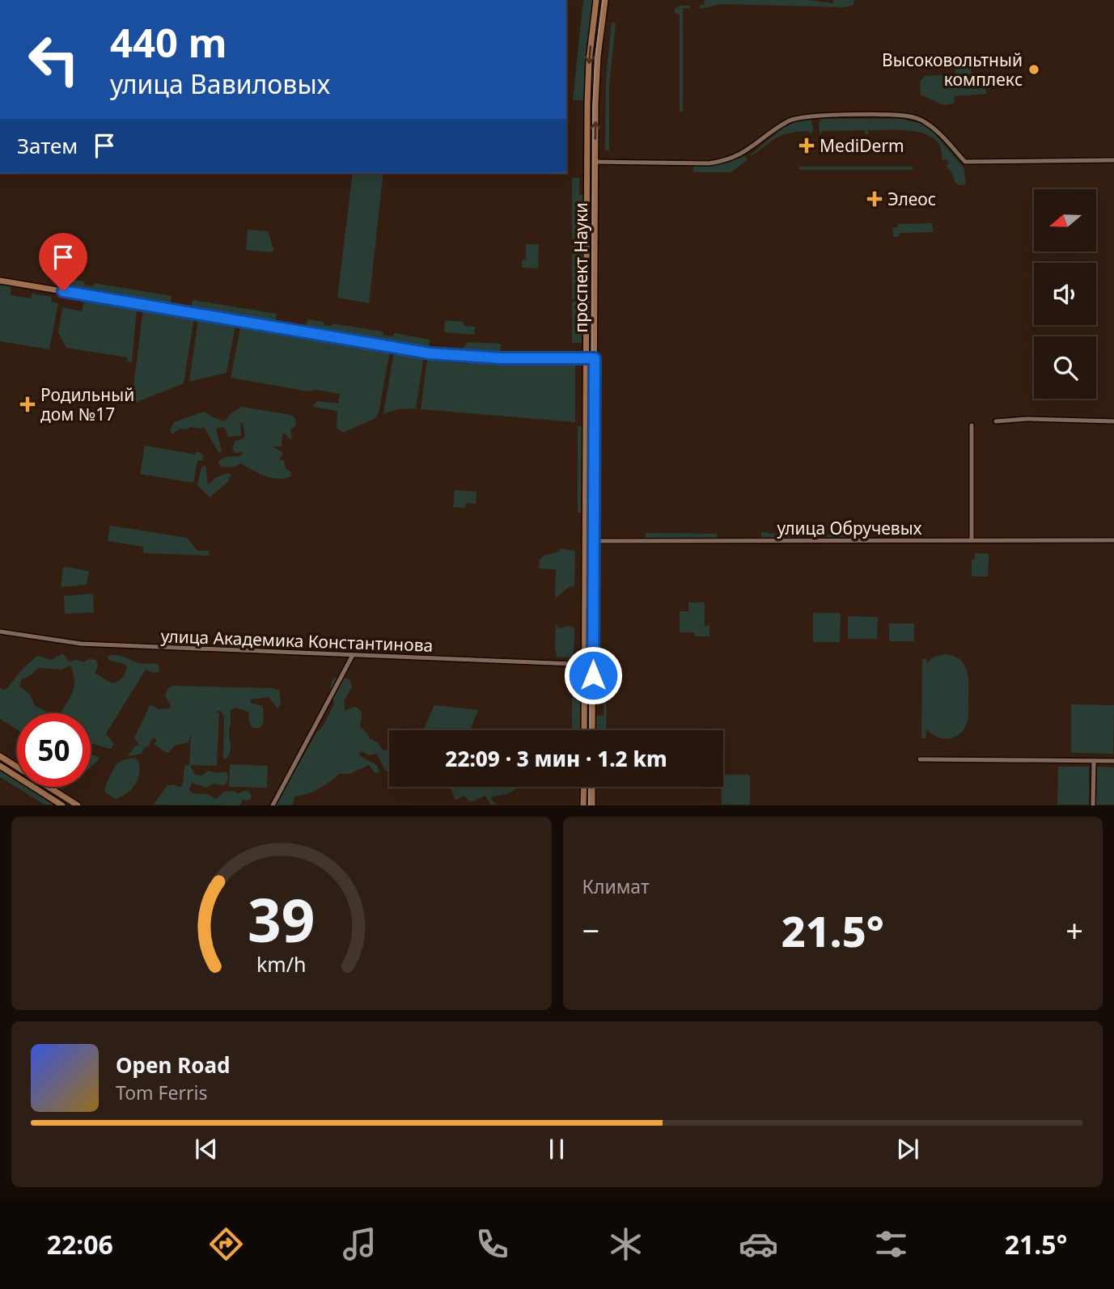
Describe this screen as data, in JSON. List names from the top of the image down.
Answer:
{
  "streets": {
    "main road": ["проспект Науки"],
    "street": ["улица Обручевых", "улица Академика Константинова"]
  },
  "crossings": [
    ["проспект Науки", "улица Обручевых"],
    ["проспект Науки", "улица Академика Константинова"]
  ],
  "places": {
    "other": ["Высоковольтный комплекc"],
    "health": ["MediDerm", "Элеос", "Родильный дом №17"]
  },
  "north": "left",
  "page": {
    "turn": ["440 m", "улица Вавиловых"],
    "then": "Затем",
    "limit": "50",
    "trip": "22:09 · 3 мин · 1.2 km",
    "tile": "Климат",
    "heat": ["−", "21.5°", "+"],
    "song": ["Open Road", "Tom Ferris"],
    "tabs": ["22:06", "21.5°"],
    "gauge": ["39", "km/h"]
  }
}
